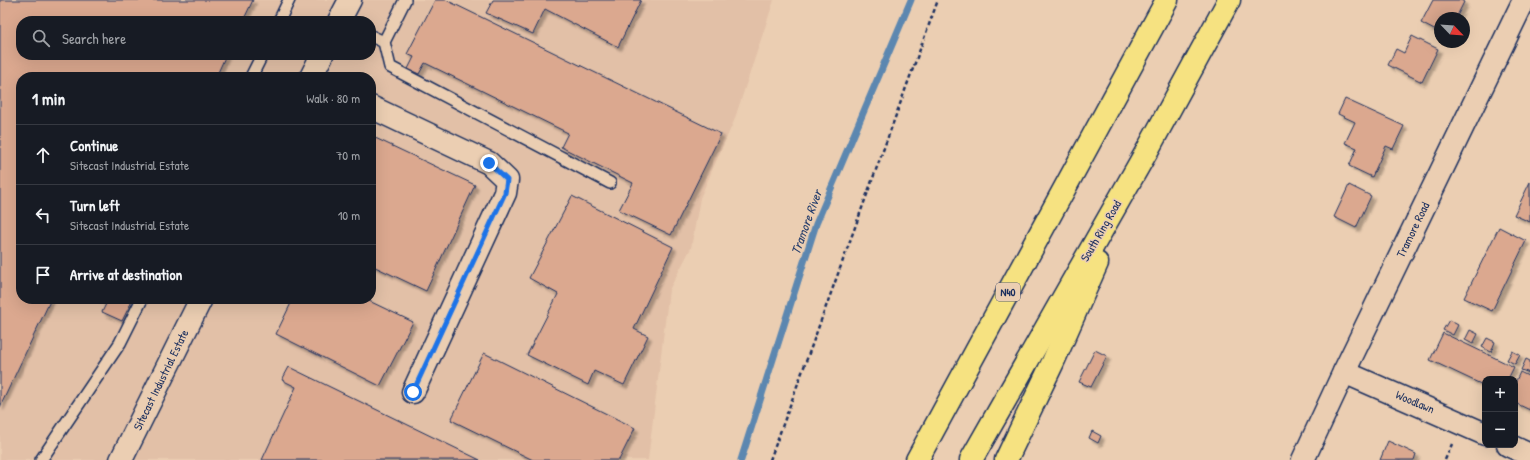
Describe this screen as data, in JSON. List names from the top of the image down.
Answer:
{
  "streets": {
    "highway": ["South Ring Road", "N40"],
    "street": ["Tramore Road", "Sitecast Industrial Estate", "Woodlawn"]
  },
  "crossings": [
    ["Tramore Road", "Woodlawn"]
  ],
  "water": ["Tramore River"],
  "north": "bottom right",
  "page": {
    "search": "Search here",
    "heading": ["1 min", "Walk · 80 m"],
    "list": [
      ["Continue", "Sitecast Industrial Estate", "70 m"],
      ["Turn left", "Sitecast Industrial Estate", "10 m"],
      "Arrive at destination"
    ],
    "map_buttons": ["+", "−"]
  }
}
